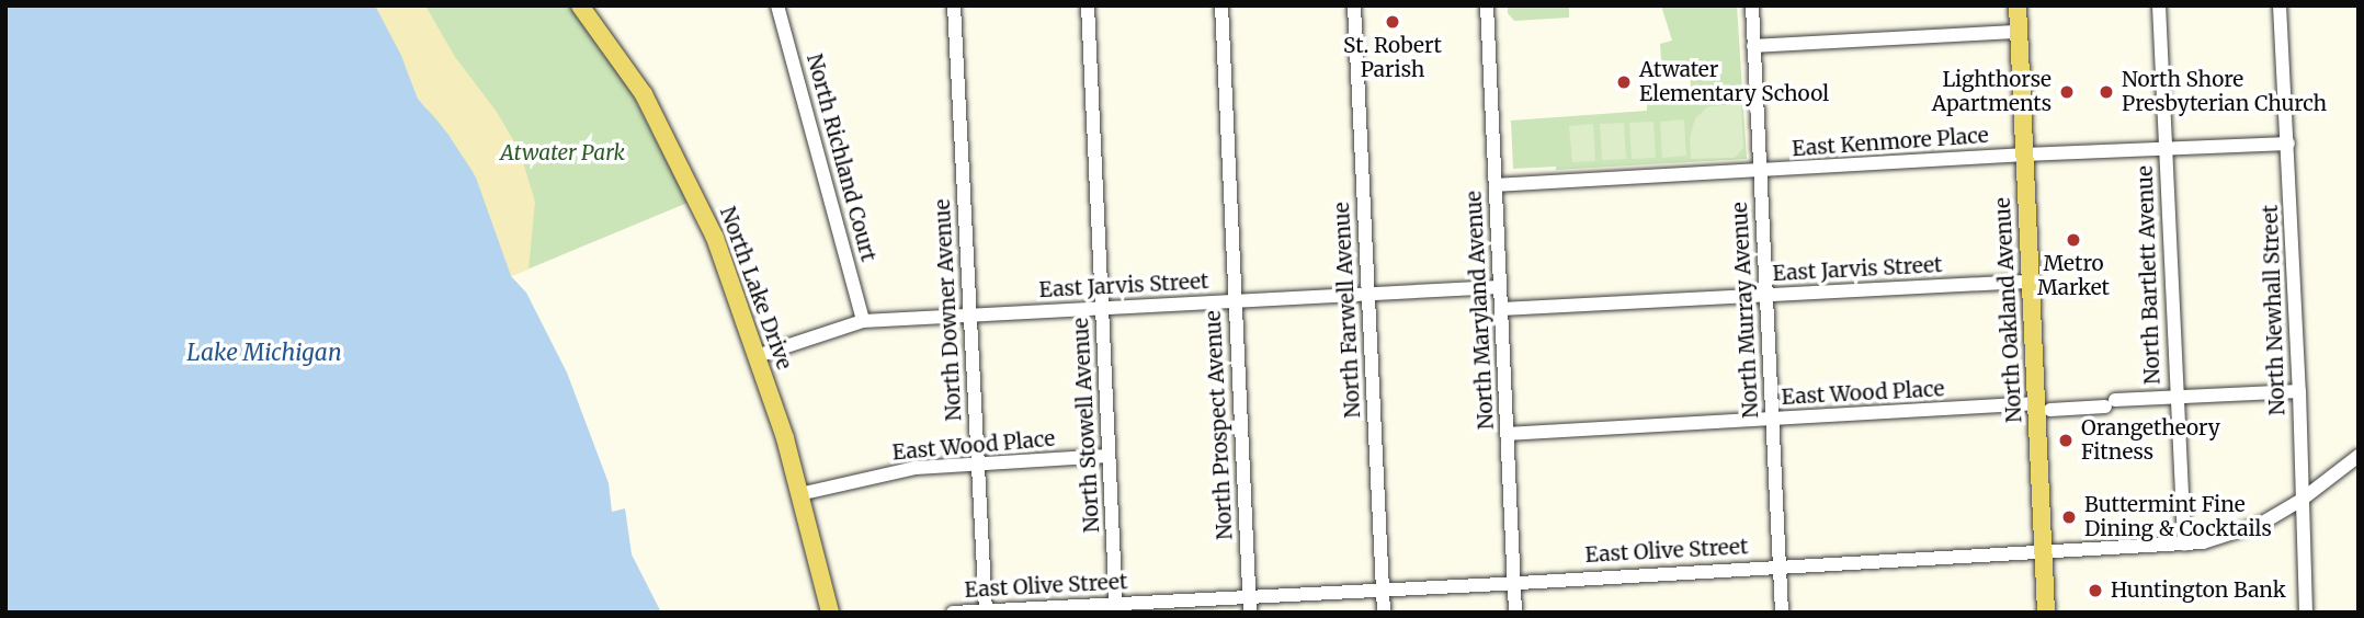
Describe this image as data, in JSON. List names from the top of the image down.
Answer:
{
  "streets": {
    "main road": ["North Lake Drive", "North Oakland Avenue"],
    "street": [
      "East Kenmore Place",
      "North Richland Court",
      "East Jarvis Street",
      "North Bartlett Avenue",
      "North Downer Avenue",
      "North Farwell Avenue",
      "North Maryland Avenue",
      "North Murray Avenue",
      "North Newhall Street",
      "East Wood Place",
      "North Stowell Avenue",
      "North Prospect Avenue",
      "East Olive Street"
    ]
  },
  "crossings": [
    ["East Kenmore Place", "North Bartlett Avenue"],
    ["East Kenmore Place", "North Maryland Avenue"],
    ["East Kenmore Place", "North Murray Avenue"],
    ["East Kenmore Place", "North Oakland Avenue"],
    ["East Kenmore Place", "North Newhall Street"],
    ["North Richland Court", "East Jarvis Street"],
    ["East Jarvis Street", "North Lake Drive"],
    ["East Jarvis Street", "North Downer Avenue"],
    ["East Jarvis Street", "North Farwell Avenue"],
    ["East Jarvis Street", "North Maryland Avenue"],
    ["East Jarvis Street", "North Murray Avenue"],
    ["East Jarvis Street", "North Oakland Avenue"],
    ["East Jarvis Street", "North Stowell Avenue"],
    ["East Jarvis Street", "North Prospect Avenue"],
    ["North Bartlett Avenue", "East Wood Place"],
    ["North Bartlett Avenue", "East Olive Street"],
    ["North Lake Drive", "East Wood Place"],
    ["North Downer Avenue", "East Wood Place"],
    ["North Downer Avenue", "East Olive Street"],
    ["North Farwell Avenue", "East Olive Street"],
    ["North Maryland Avenue", "East Wood Place"],
    ["North Maryland Avenue", "East Olive Street"],
    ["North Murray Avenue", "East Wood Place"],
    ["North Murray Avenue", "East Olive Street"],
    ["North Oakland Avenue", "East Wood Place"],
    ["North Oakland Avenue", "East Olive Street"],
    ["North Newhall Street", "East Olive Street"],
    ["East Wood Place", "North Stowell Avenue"],
    ["North Stowell Avenue", "East Olive Street"],
    ["North Prospect Avenue", "East Olive Street"]
  ],
  "water": ["Lake Michigan"],
  "parks": ["Atwater Park"],
  "places": [
    "St. Robert Parish",
    "Atwater Elementary School",
    "Lighthorse Apartments",
    "North Shore Presbyterian Church",
    "Metro Market",
    "Orangetheory Fitness",
    "Buttermint Fine Dining & Cocktails",
    "Huntington Bank"
  ]
}
